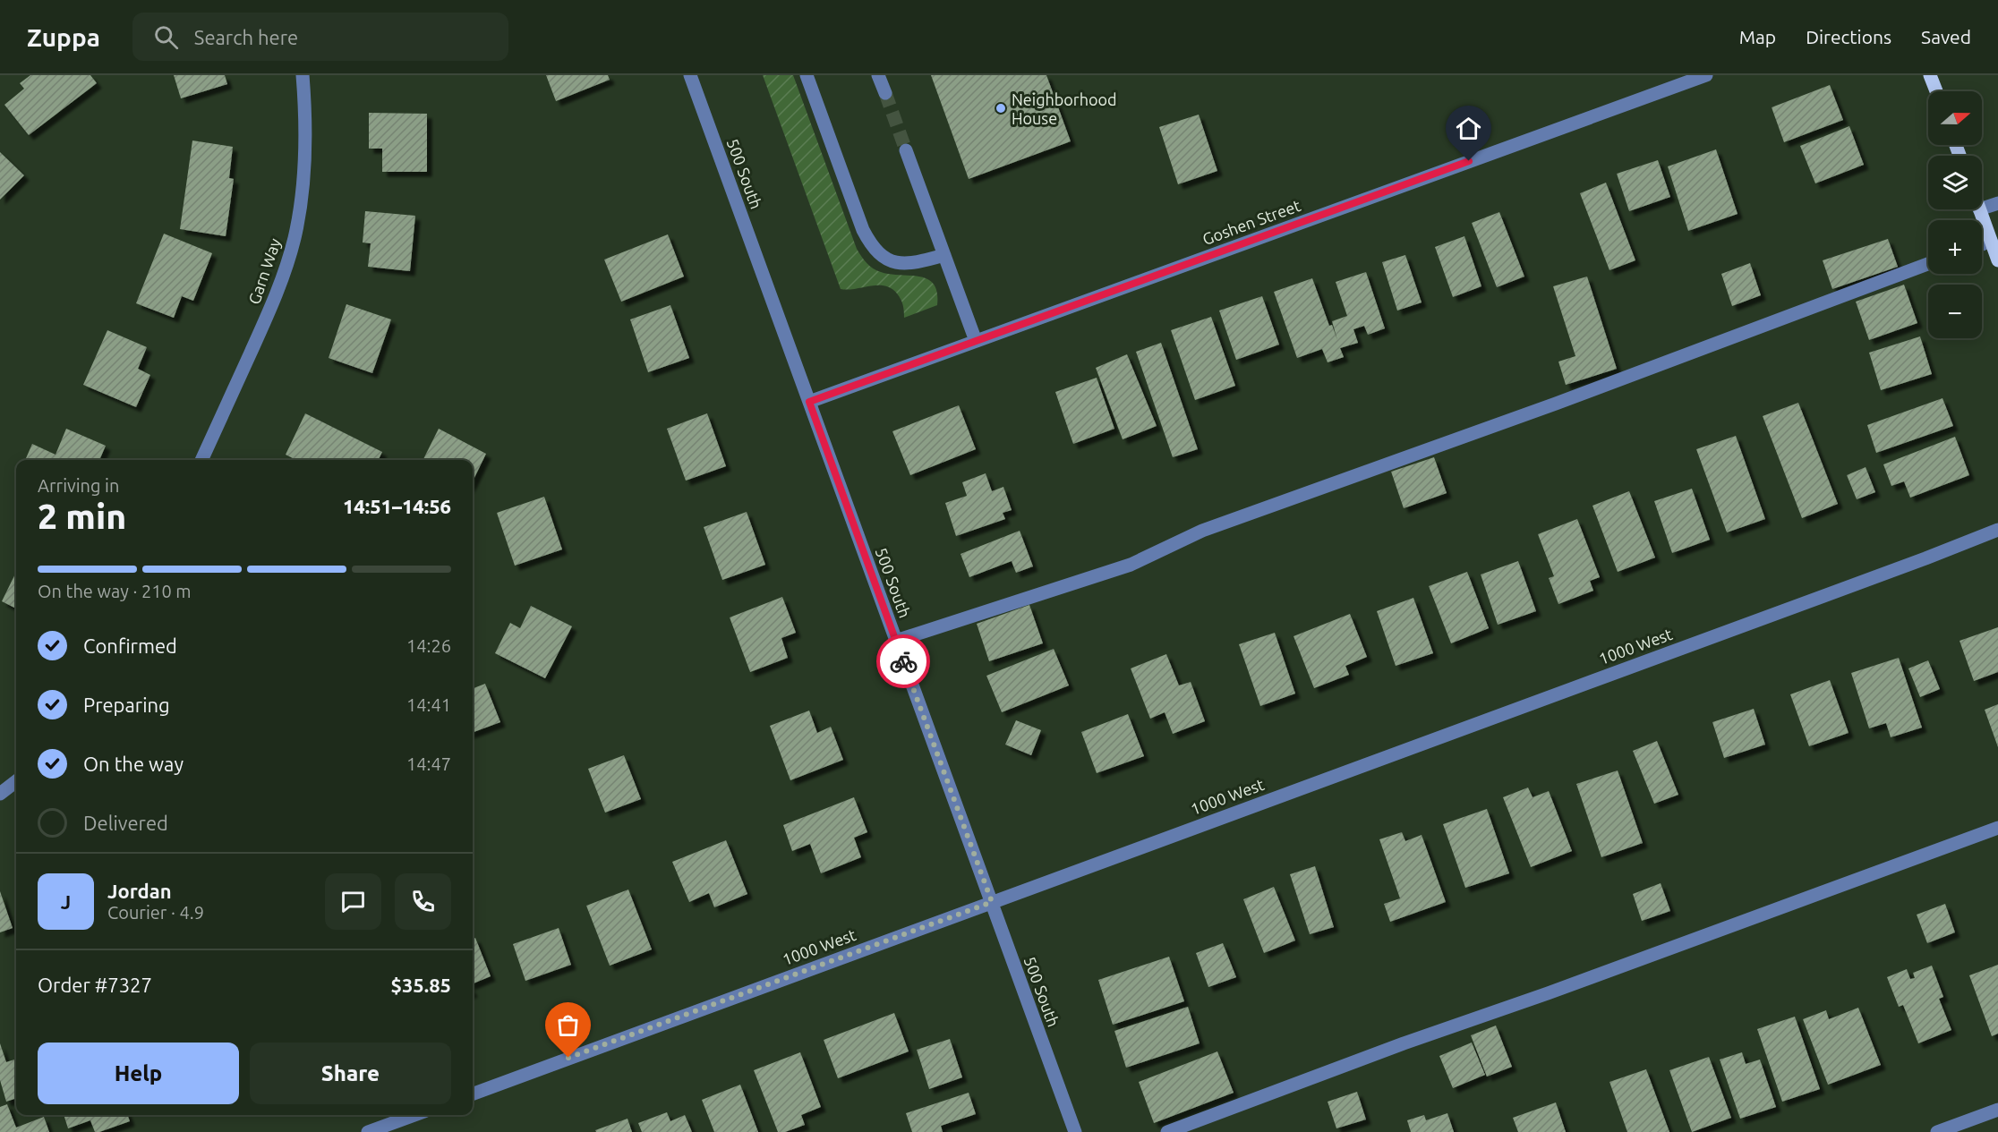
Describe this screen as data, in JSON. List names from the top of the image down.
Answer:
{
  "streets": {
    "street": [
      "500 South",
      "Goshen Street",
      "Garn Way",
      "1000 West"
    ]
  },
  "crossings": [
    ["500 South", "Goshen Street"],
    ["500 South", "1000 West"]
  ],
  "places": ["Neighborhood House"],
  "north": "right",
  "page": {
    "header": "Zuppa",
    "search": "Search here",
    "nav": ["Map", "Directions", "Saved"],
    "map_buttons": ["+", "−"],
    "heading": ["2 min", "Arriving in", "14:51–14:56"],
    "panel": [
      "Jordan",
      "Courier · 4.9",
      "Order #7327",
      "$35.85"
    ],
    "bar": "On the way · 210 m",
    "list": [
      ["Confirmed", "14:26"],
      ["Preparing", "14:41"],
      ["On the way", "14:47"],
      "Delivered"
    ],
    "round": "J",
    "buttons": ["Help", "Share"]
  }
}
